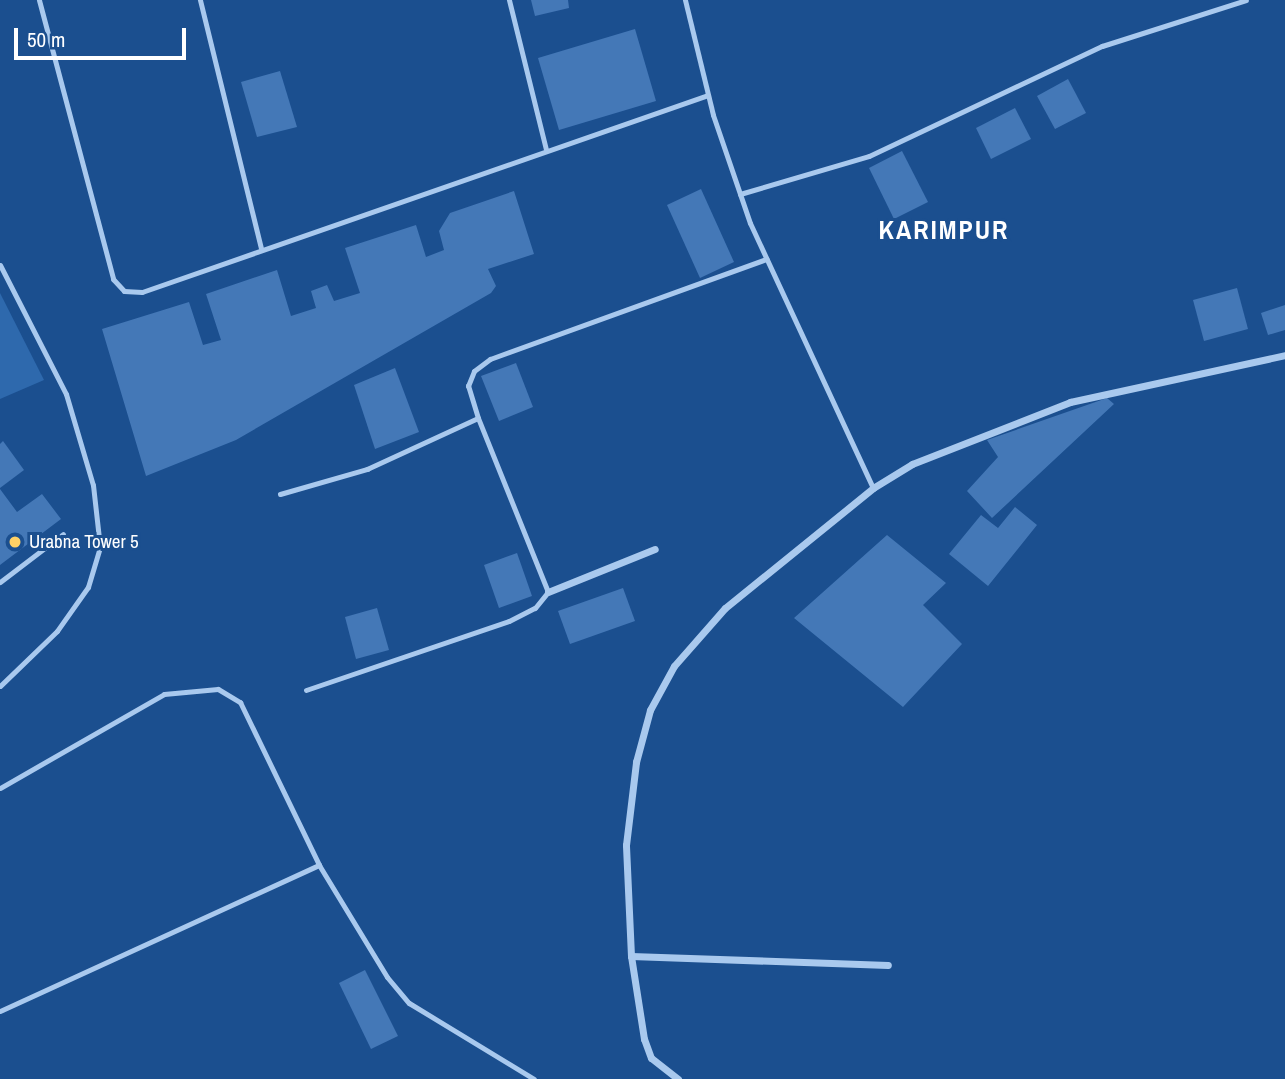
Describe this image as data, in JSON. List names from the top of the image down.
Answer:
{
  "districts": ["KARIMPUR"],
  "places": ["Urabna Tower 5"],
  "scale_bar": "50 m"
}
